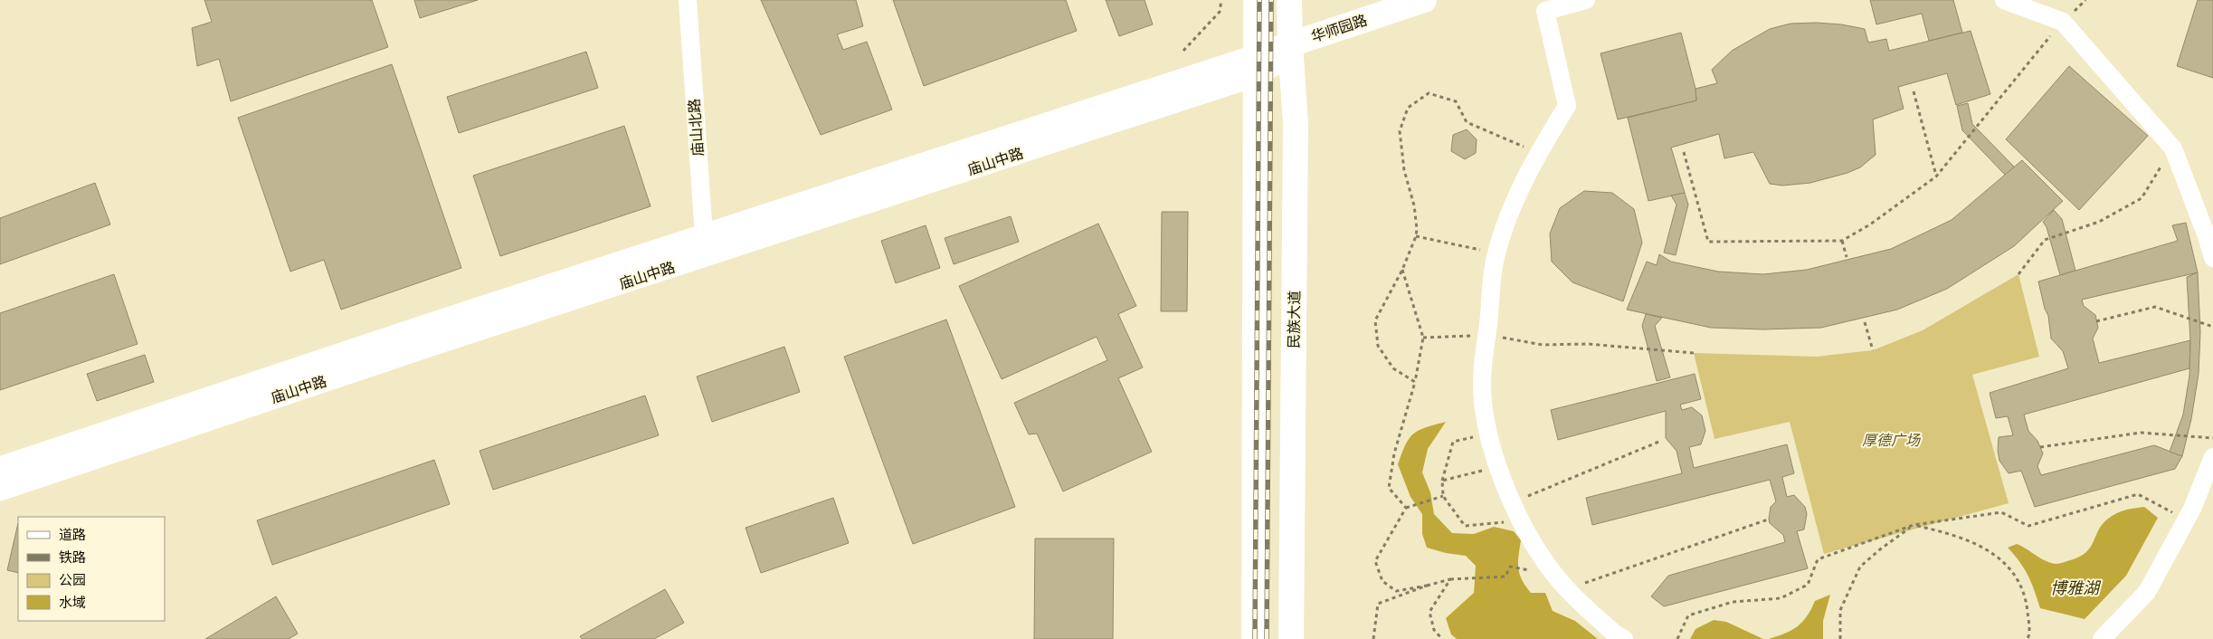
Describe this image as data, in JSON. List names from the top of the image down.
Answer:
{
  "streets": {
    "main road": ["华师园路", "民族大道"],
    "street": ["庙山北路", "庙山中路"]
  },
  "crossings": [
    ["华师园路", "庙山中路"],
    ["华师园路", "民族大道"],
    ["庙山北路", "庙山中路"]
  ],
  "water": ["博雅湖"],
  "parks": ["厚德广场"],
  "legend": [
    "道路",
    "铁路",
    "公园",
    "水域"
  ]
}
